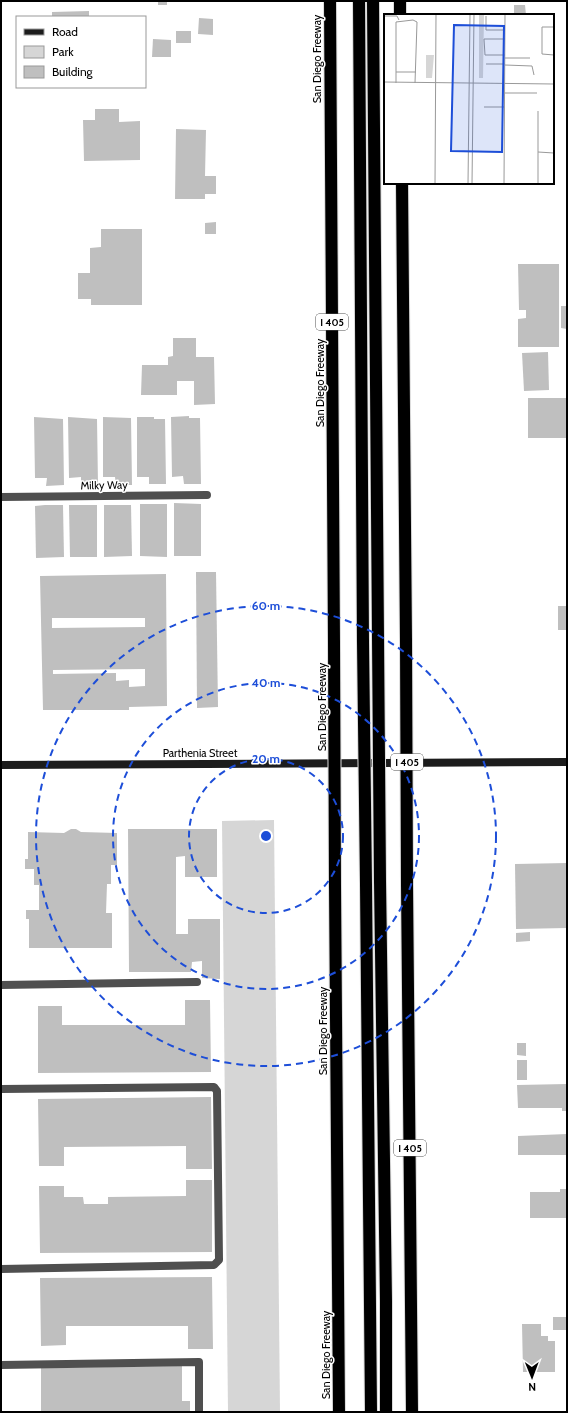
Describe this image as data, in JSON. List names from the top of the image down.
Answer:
{
  "streets": {
    "highway": ["San Diego Freeway", "I 405"],
    "main road": ["Parthenia Street"],
    "lane": ["Milky Way"]
  },
  "legend": ["Road", "Park", "Building"],
  "north": "bottom",
  "rings": ["60 m", "40 m", "20 m"]
}
